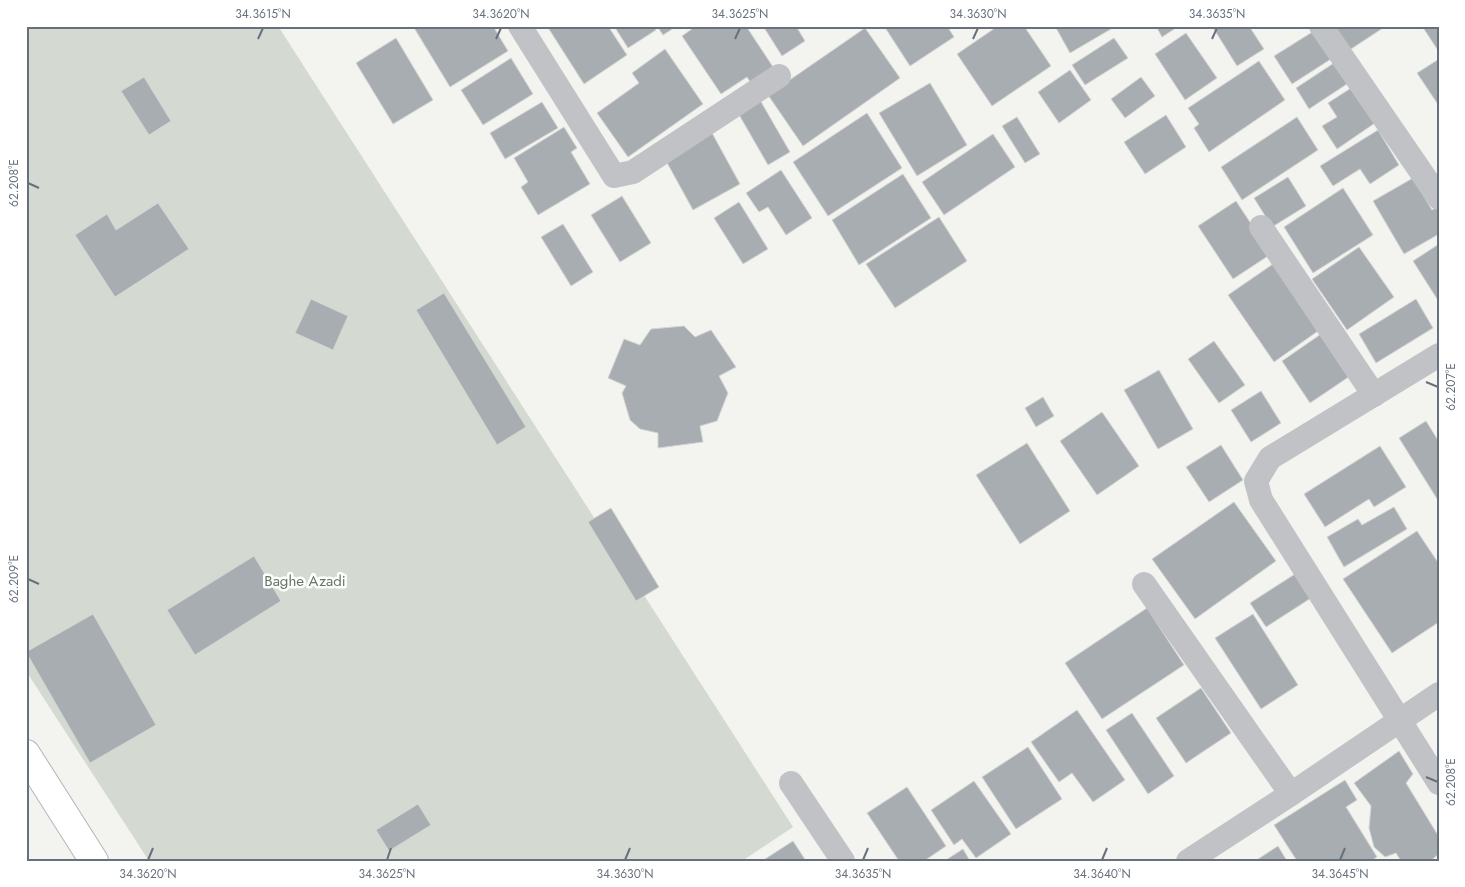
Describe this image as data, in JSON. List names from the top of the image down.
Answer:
{
  "parks": ["Baghe Azadi"],
  "coordinates": [
    "34.3615°N",
    "34.3620°N",
    "34.3625°N",
    "34.3630°N",
    "34.3635°N",
    "62.208°E",
    "62.207°E",
    "62.209°E",
    "34.3640°N",
    "34.3645°N"
  ]
}
